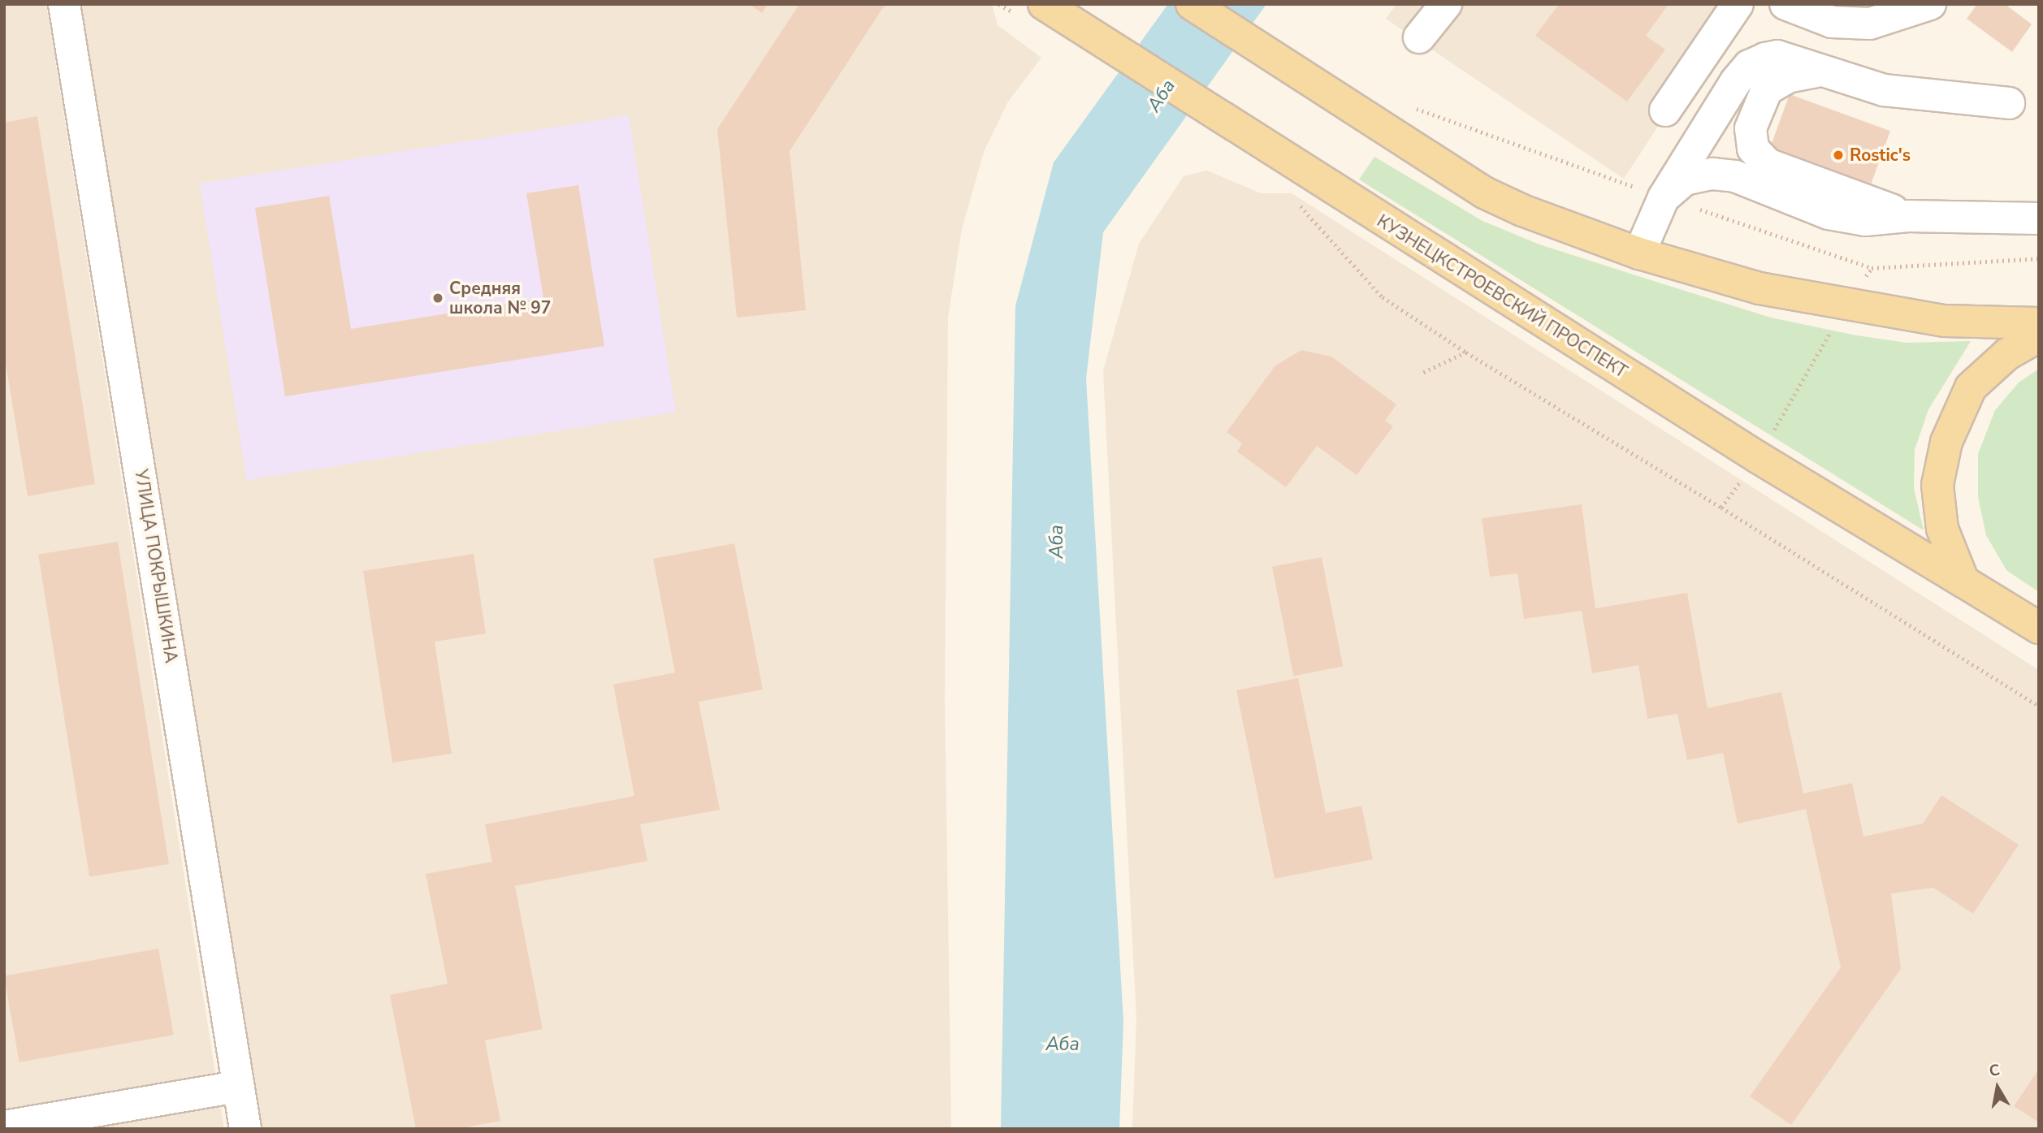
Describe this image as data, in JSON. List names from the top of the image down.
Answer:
{
  "streets": {
    "main road": ["КУЗНЕЦКСТРОЕВСКИЙ ПРОСПЕКТ"],
    "street": ["УЛИЦА ПОКРЫШКИНА"]
  },
  "water": ["Аба"],
  "places": ["Rostic's", "Средняя школа № 97"],
  "north": "top"
}
